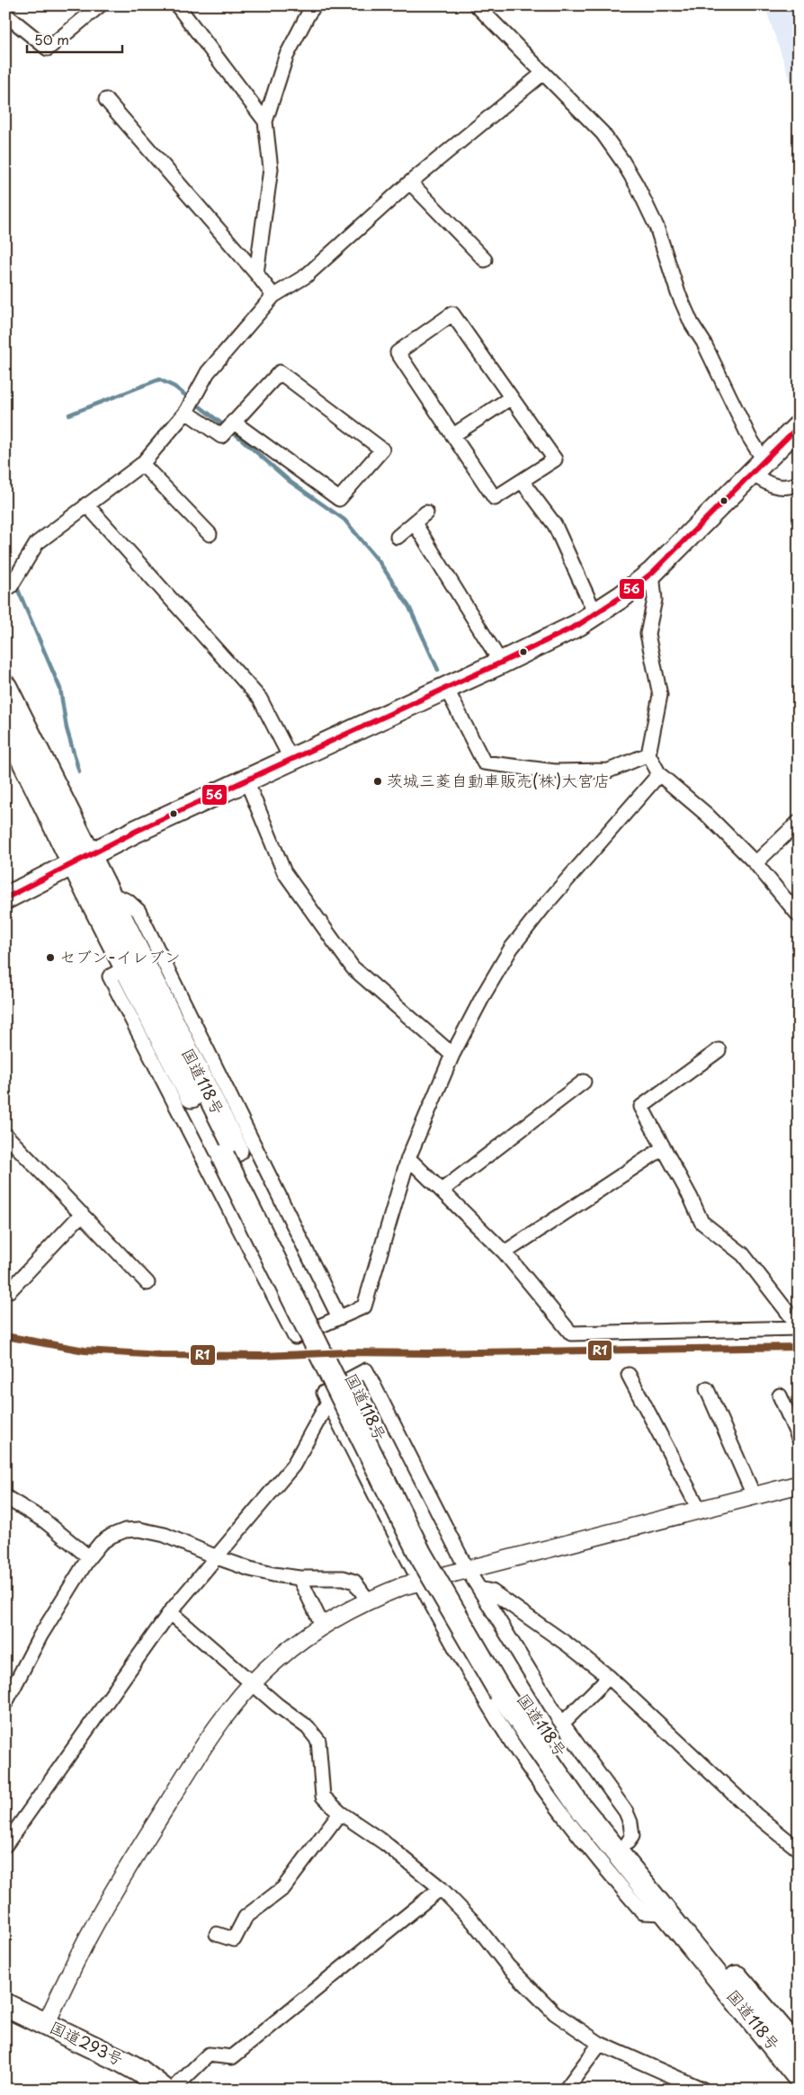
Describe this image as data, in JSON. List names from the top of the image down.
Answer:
{
  "streets": {
    "highway": ["国道118号", "国道293号"]
  },
  "places": ["茨城三菱自動車販売(株)大宮店", "セブン-イレブン"],
  "lines": ["transit line 56", "transit line R1"],
  "scale_bar": "50 m"
}
